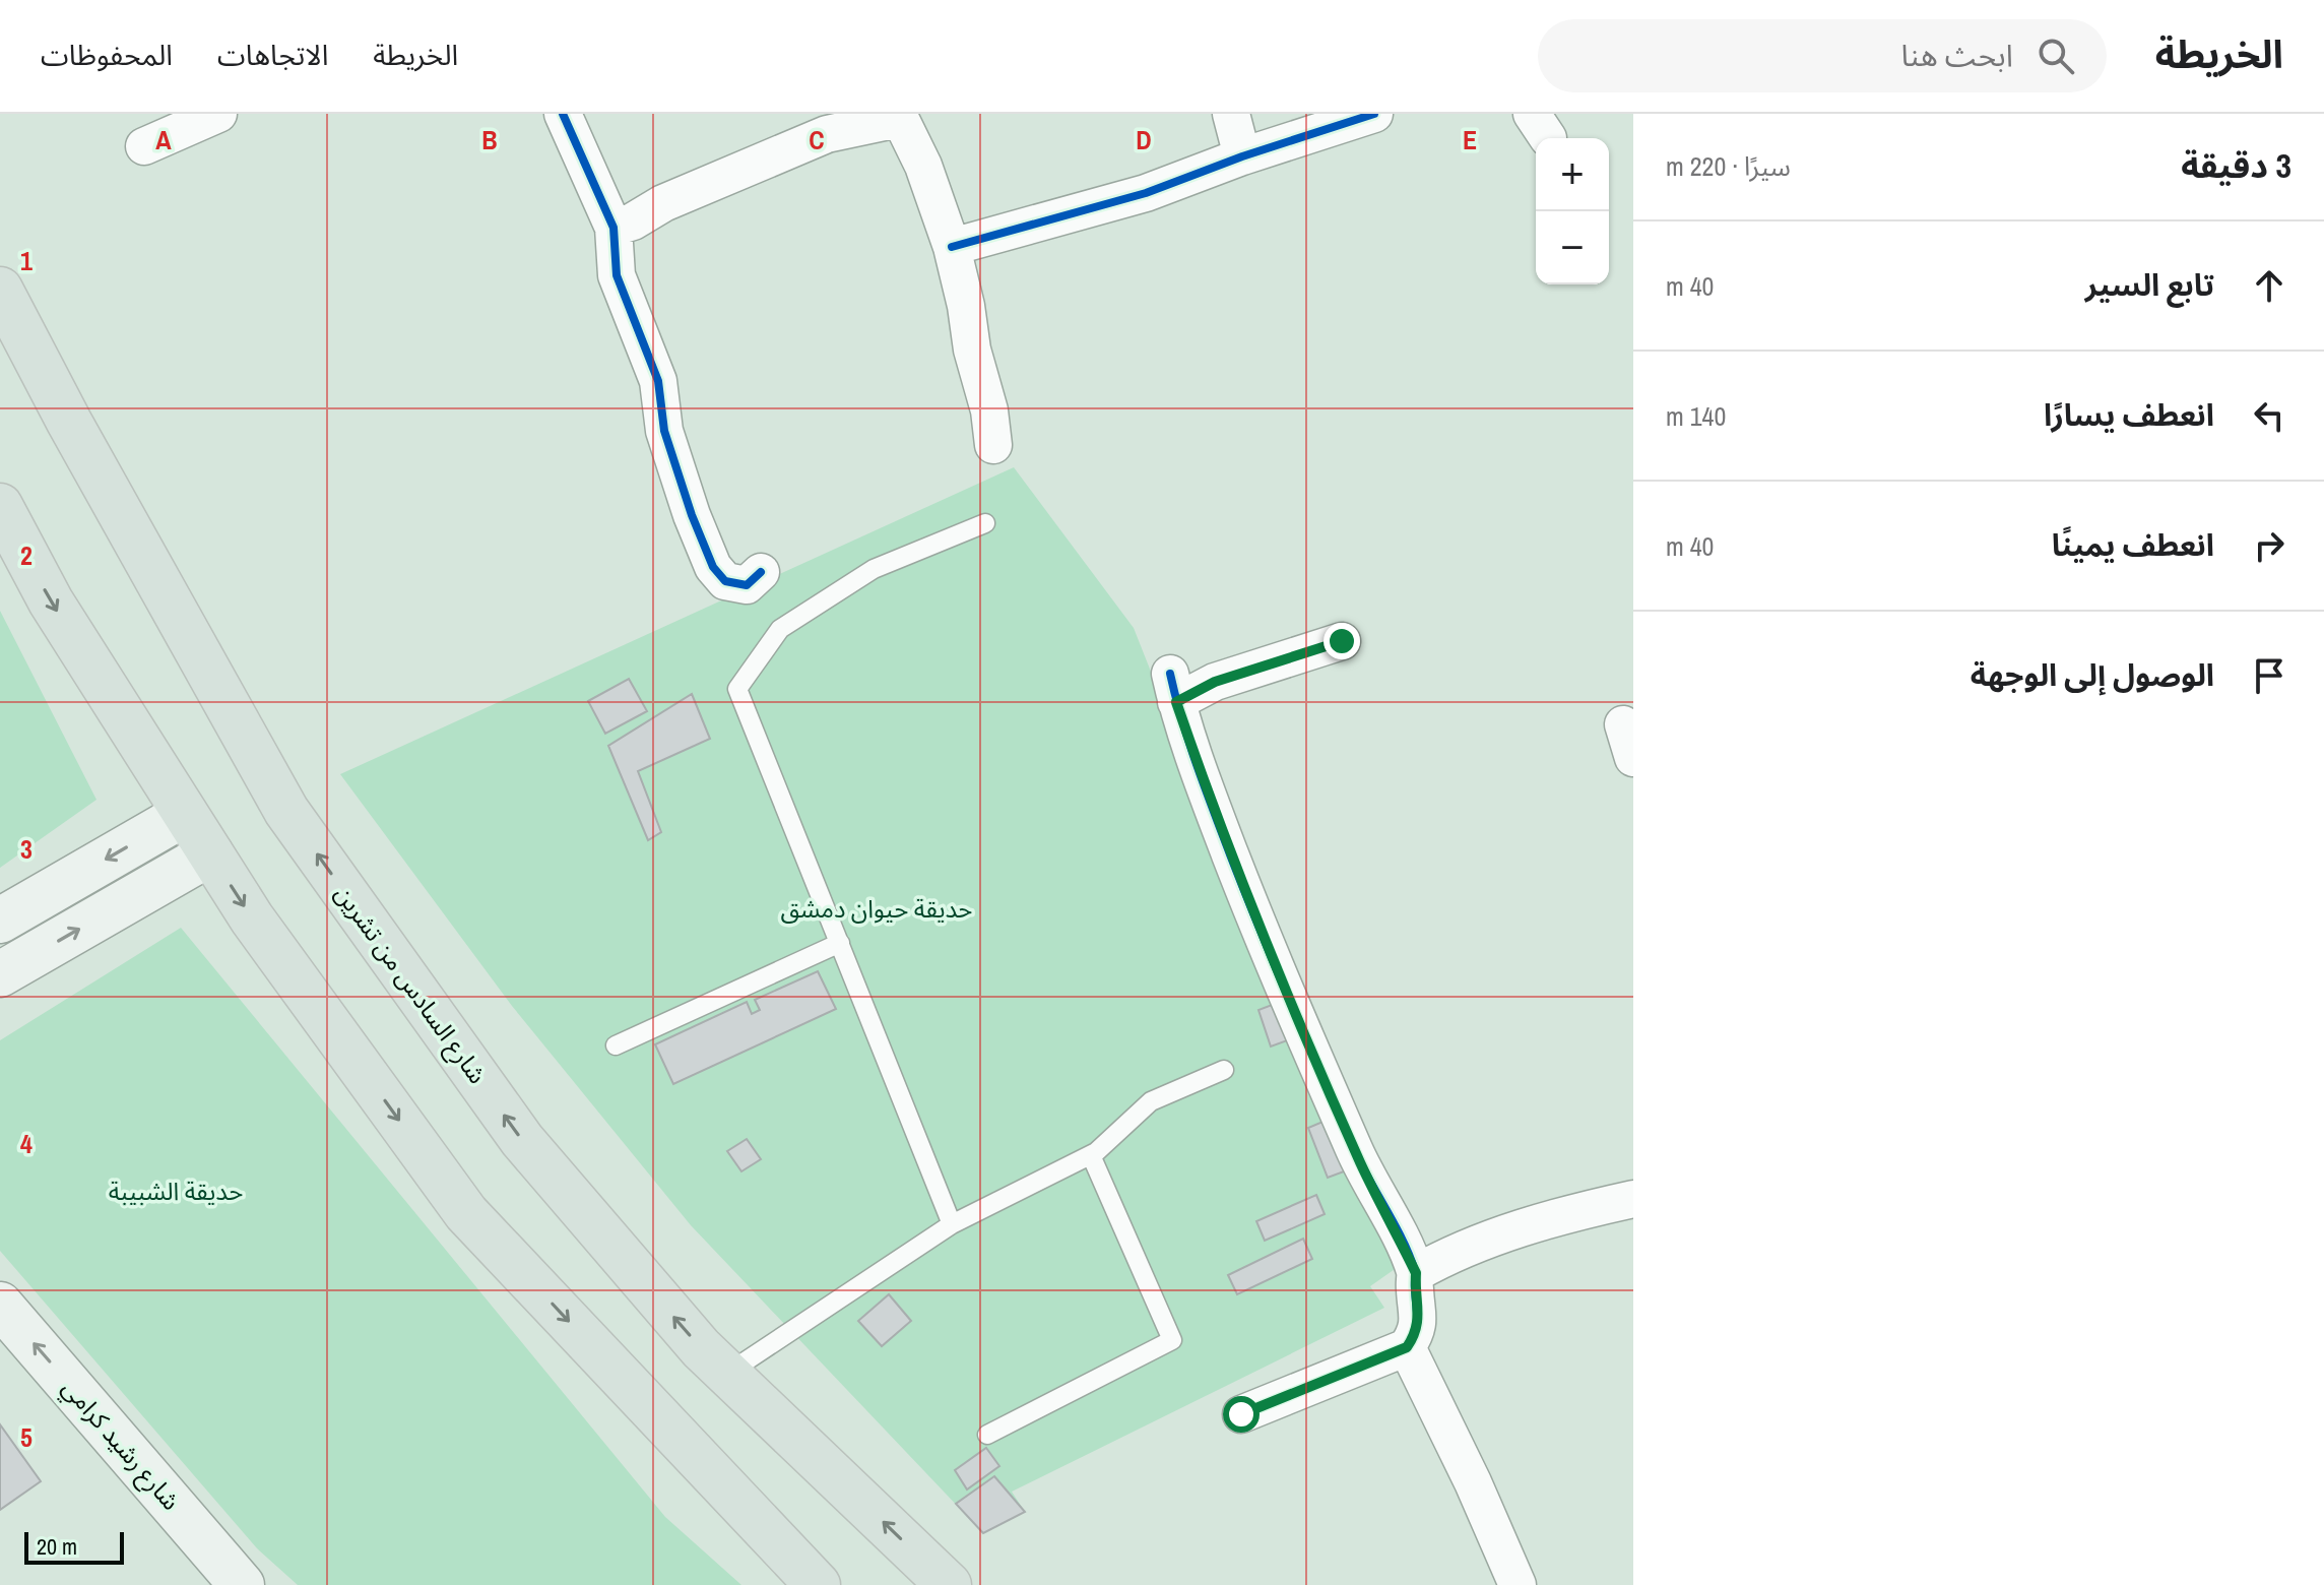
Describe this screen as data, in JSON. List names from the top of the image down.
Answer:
{
  "streets": {
    "highway": ["شارع السادس من تشرين"],
    "main road": ["شارع رشيد كرامي"]
  },
  "one_way": ["شارع رشيد كرامي"],
  "parks": ["حديقة حيوان دمشق", "حديقة الشبيبة"],
  "scale_bar": "20 m",
  "page": {
    "header": "الخريطة",
    "search": "ابحث هنا",
    "nav": ["الخريطة", "الاتجاهات", "المحفوظات"],
    "heading": ["3 دقيقة", "سيرًا · 220 m"],
    "map_buttons": ["+", "−"],
    "list": [
      ["تابع السير", "40 m"],
      ["انعطف يسارًا", "140 m"],
      ["انعطف يمينًا", "40 m"],
      "الوصول إلى الوجهة"
    ],
    "scale": "20 m"
  },
  "grid": {
    "columns": [
      "A",
      "B",
      "C",
      "D",
      "E"
    ],
    "rows": [
      "1",
      "2",
      "3",
      "4",
      "5"
    ]
  }
}
